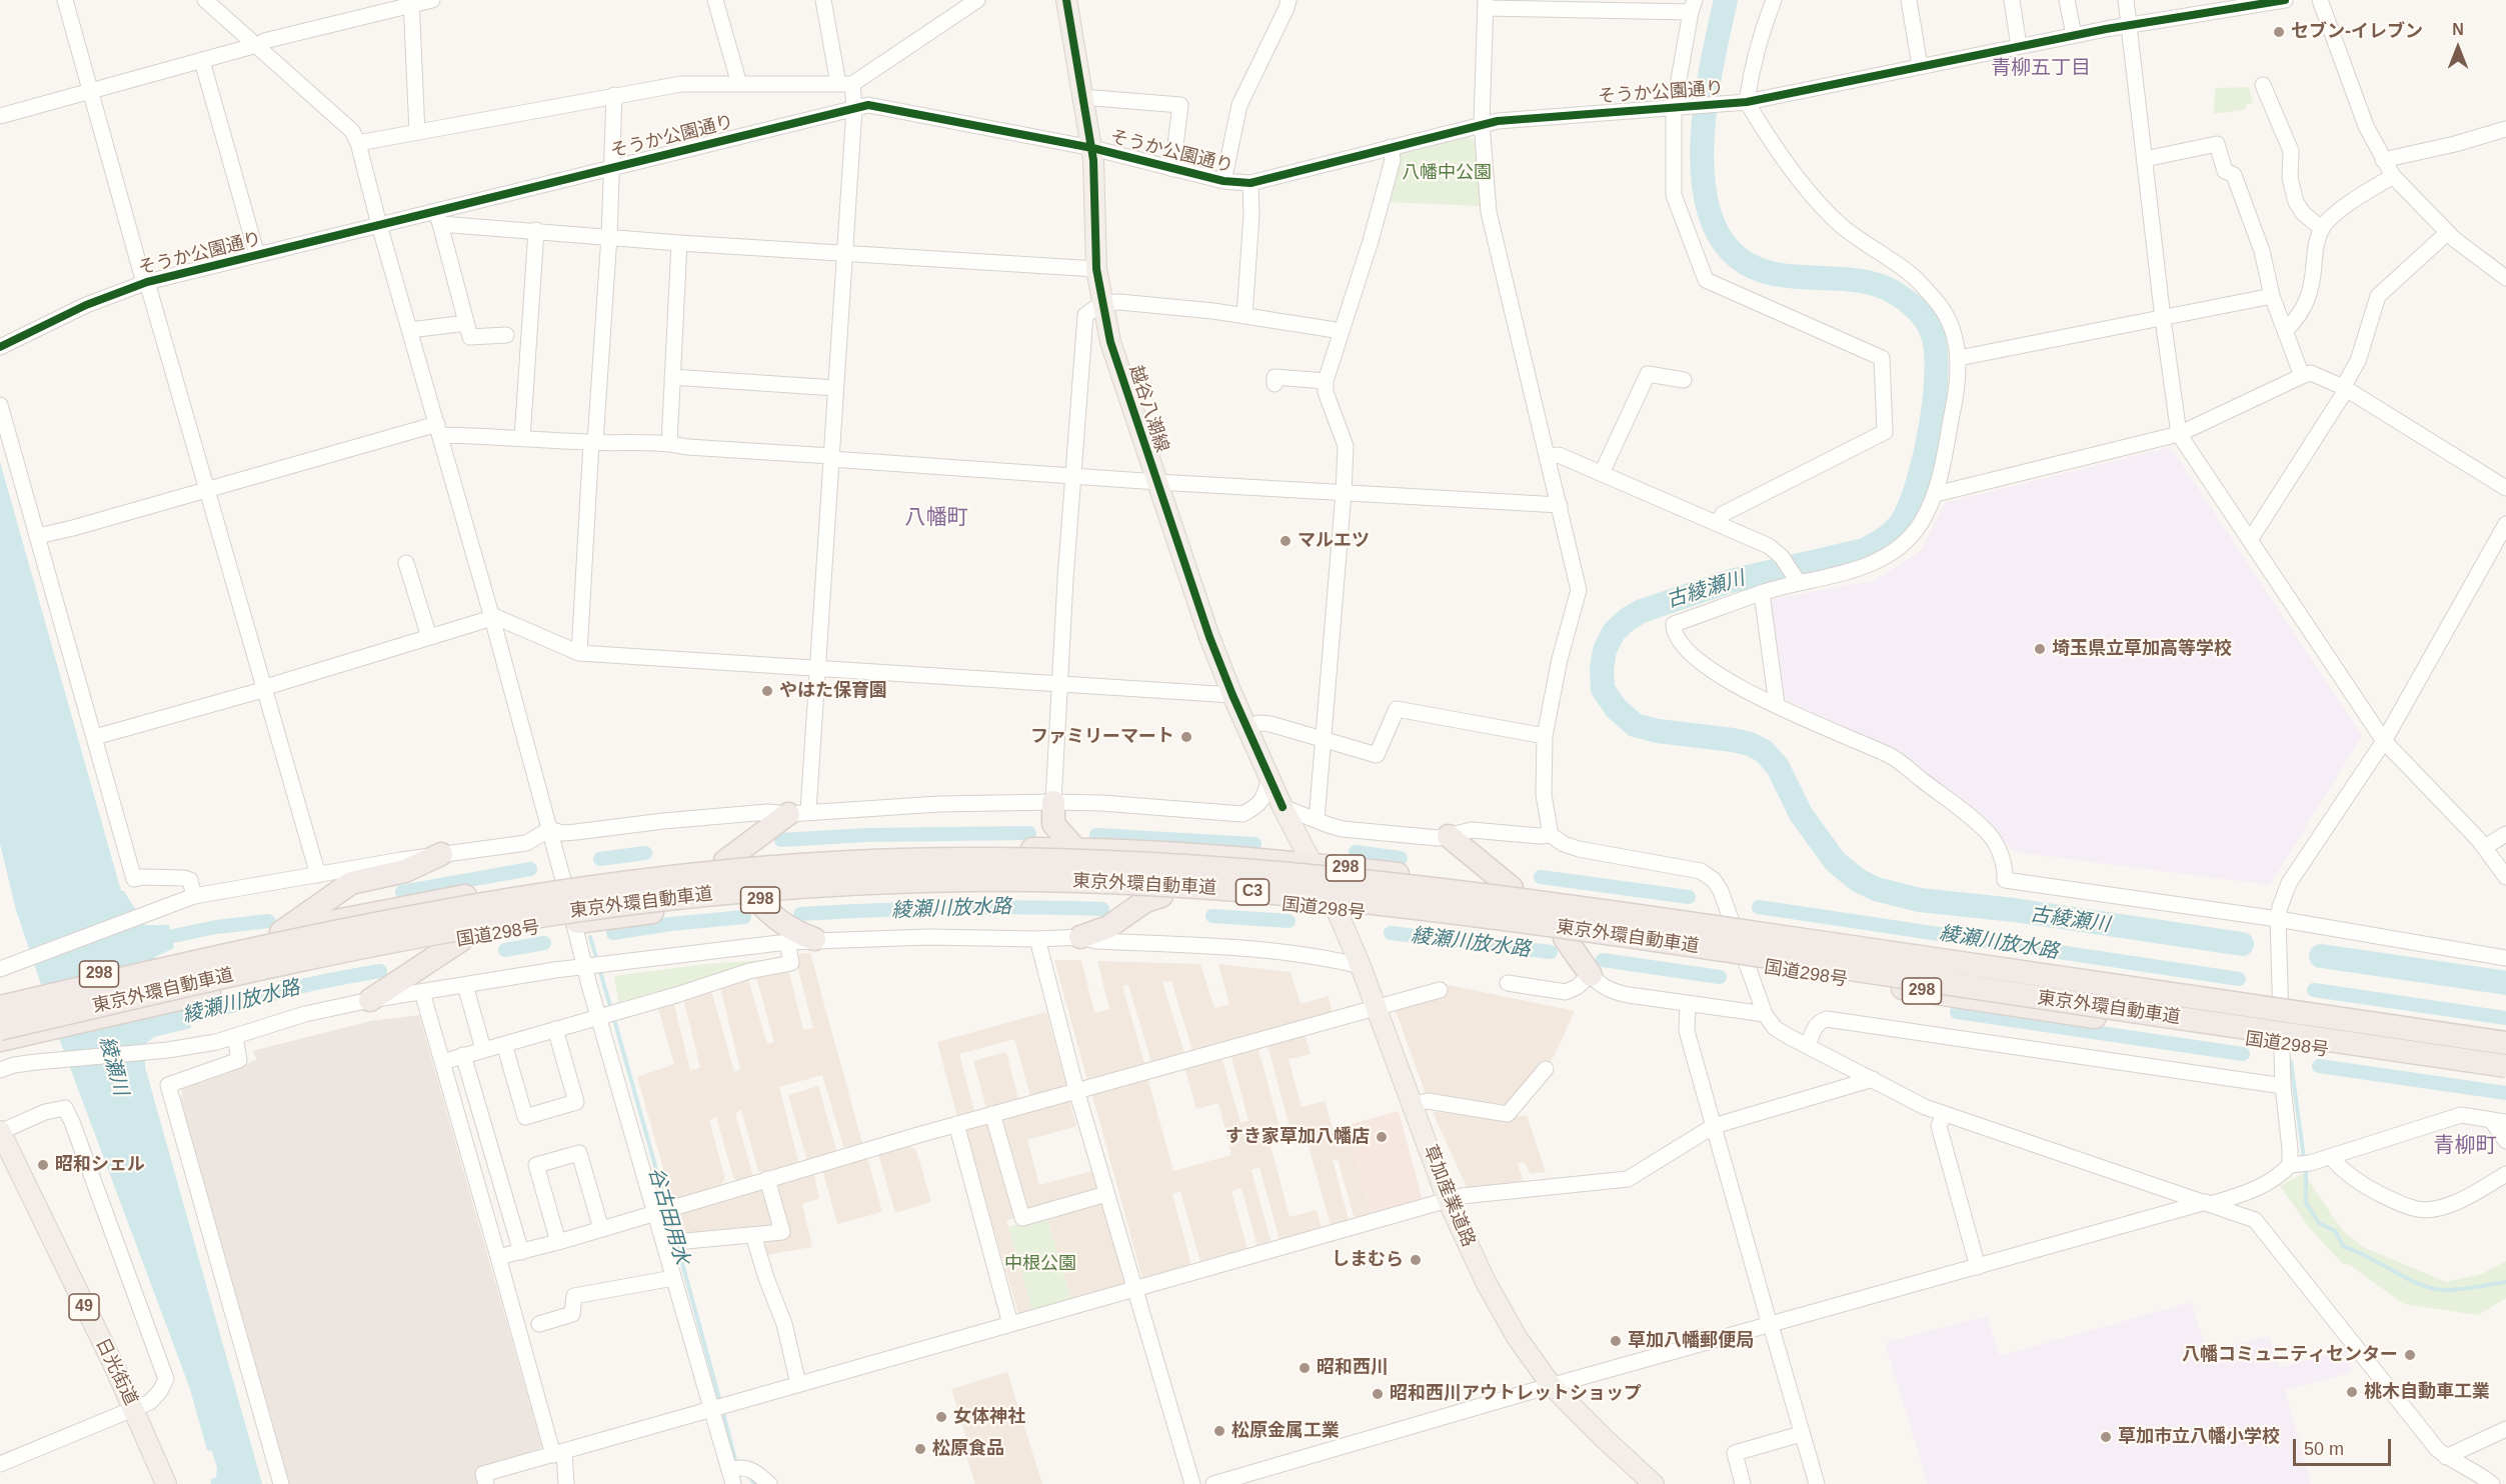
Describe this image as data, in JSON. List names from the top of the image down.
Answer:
{
  "streets": {
    "highway": [
      "298",
      "東京外環自動車道",
      "C3",
      "国道298号"
    ],
    "main road": [
      "越谷八潮線",
      "草加産業道路",
      "49",
      "日光街道"
    ],
    "street": ["そうか公園通り"]
  },
  "crossings": [
    ["そうか公園通り", "越谷八潮線"],
    ["越谷八潮線", "298"],
    ["越谷八潮線", "草加産業道路"],
    ["298", "東京外環自動車道"],
    ["298", "草加産業道路"],
    ["国道298号", "草加産業道路"]
  ],
  "districts": ["青柳五丁目", "八幡町", "青柳町"],
  "water": [
    "古綾瀬川",
    "綾瀬川放水路",
    "綾瀬川",
    "谷古田用水"
  ],
  "parks": ["八幡中公園", "中根公園"],
  "places": [
    "セブン-イレブン",
    "マルエツ",
    "埼玉県立草加高等学校",
    "やはた保育園",
    "ファミリーマート",
    "すき家草加八幡店",
    "昭和シェル",
    "しまむら",
    "草加八幡郵便局",
    "八幡コミュニティセンター",
    "昭和西川",
    "桃木自動車工業",
    "昭和西川アウトレットショップ",
    "女体神社",
    "松原金属工業",
    "草加市立八幡小学校",
    "松原食品"
  ],
  "scale_bar": "50 m",
  "north": "top"
}
